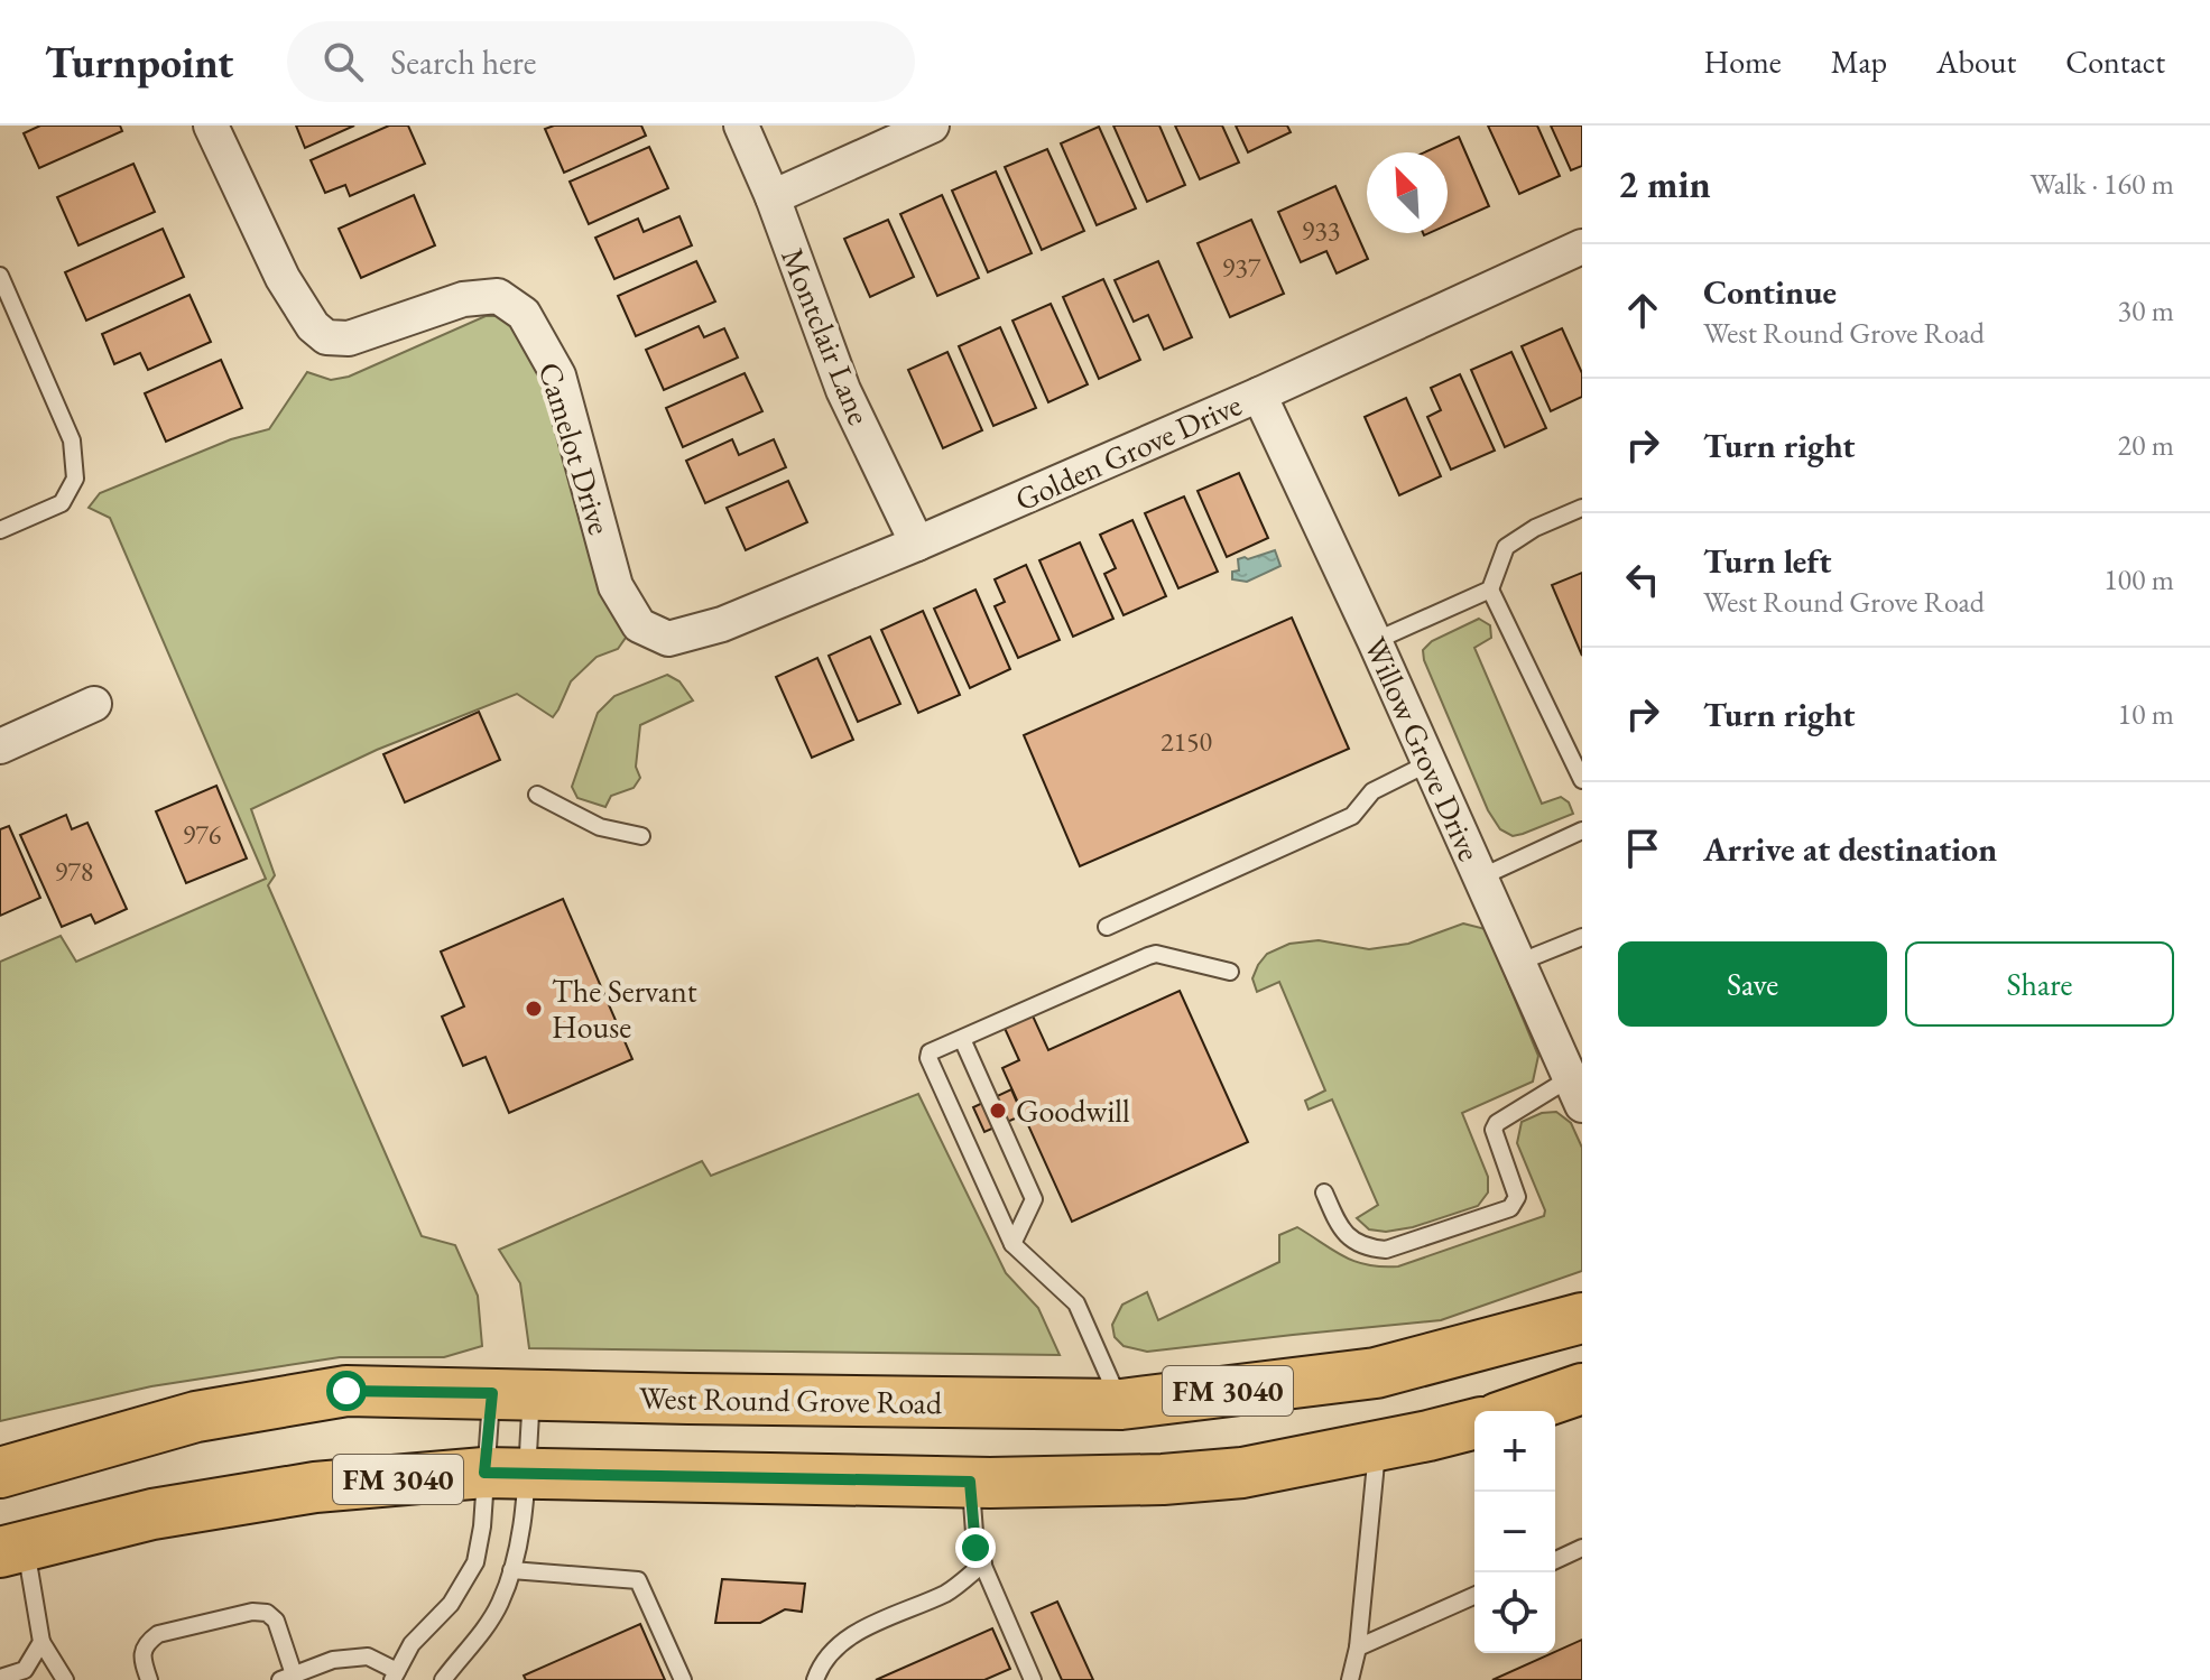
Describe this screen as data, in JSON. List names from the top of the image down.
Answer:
{
  "streets": {
    "main road": ["FM 3040", "West Round Grove Road"],
    "street": [
      "Montclair Lane",
      "Camelot Drive",
      "Golden Grove Drive",
      "Willow Grove Drive"
    ]
  },
  "crossings": [
    ["Montclair Lane", "Golden Grove Drive"],
    ["Camelot Drive", "Golden Grove Drive"],
    ["Golden Grove Drive", "Willow Grove Drive"]
  ],
  "places": ["The Servant House", "Goodwill"],
  "house_numbers": [
    "933",
    "937",
    "2150",
    "976",
    "978"
  ],
  "north": "top left",
  "page": {
    "header": "Turnpoint",
    "search": "Search here",
    "nav": [
      "Home",
      "Map",
      "About",
      "Contact"
    ],
    "heading": ["2 min", "Walk · 160 m"],
    "list": [
      ["Continue", "West Round Grove Road", "30 m"],
      ["Turn right", "20 m"],
      ["Turn left", "West Round Grove Road", "100 m"],
      ["Turn right", "10 m"],
      "Arrive at destination"
    ],
    "buttons": ["Save", "Share"],
    "map_buttons": ["+", "−"]
  }
}
